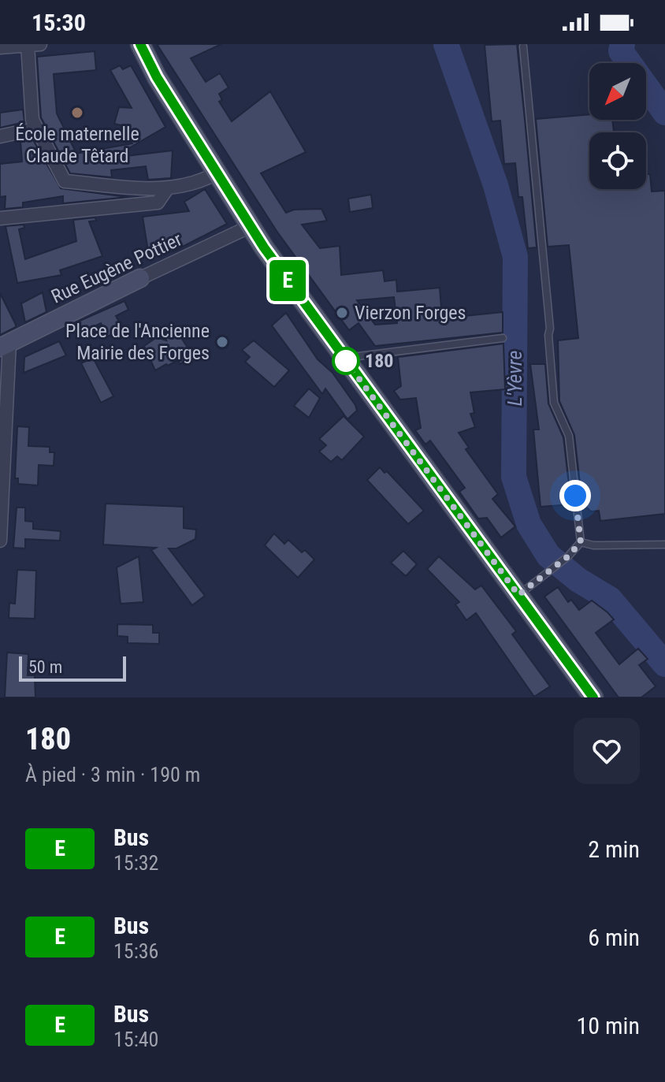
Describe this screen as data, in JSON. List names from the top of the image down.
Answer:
{
  "streets": {
    "street": ["Rue Eugène Pottier"]
  },
  "water": ["L'Yèvre"],
  "places": [
    "École maternelle Claude Têtard",
    "Vierzon Forges",
    "Place de l'Ancienne Mairie des Forges",
    "180"
  ],
  "lines": ["bus line E"],
  "scale_bar": "50 m",
  "north": "bottom left",
  "page": {
    "status": "15:30",
    "on_map": "E",
    "scale": "50 m",
    "heading": ["180", "À pied · 3 min · 190 m"],
    "list": [
      {
        "mark": "E",
        "name": "Bus",
        "note": "15:32",
        "value": "2 min"
      },
      {
        "mark": "E",
        "name": "Bus",
        "note": "15:36",
        "value": "6 min"
      },
      {
        "mark": "E",
        "name": "Bus",
        "note": "15:40",
        "value": "10 min"
      }
    ]
  }
}
